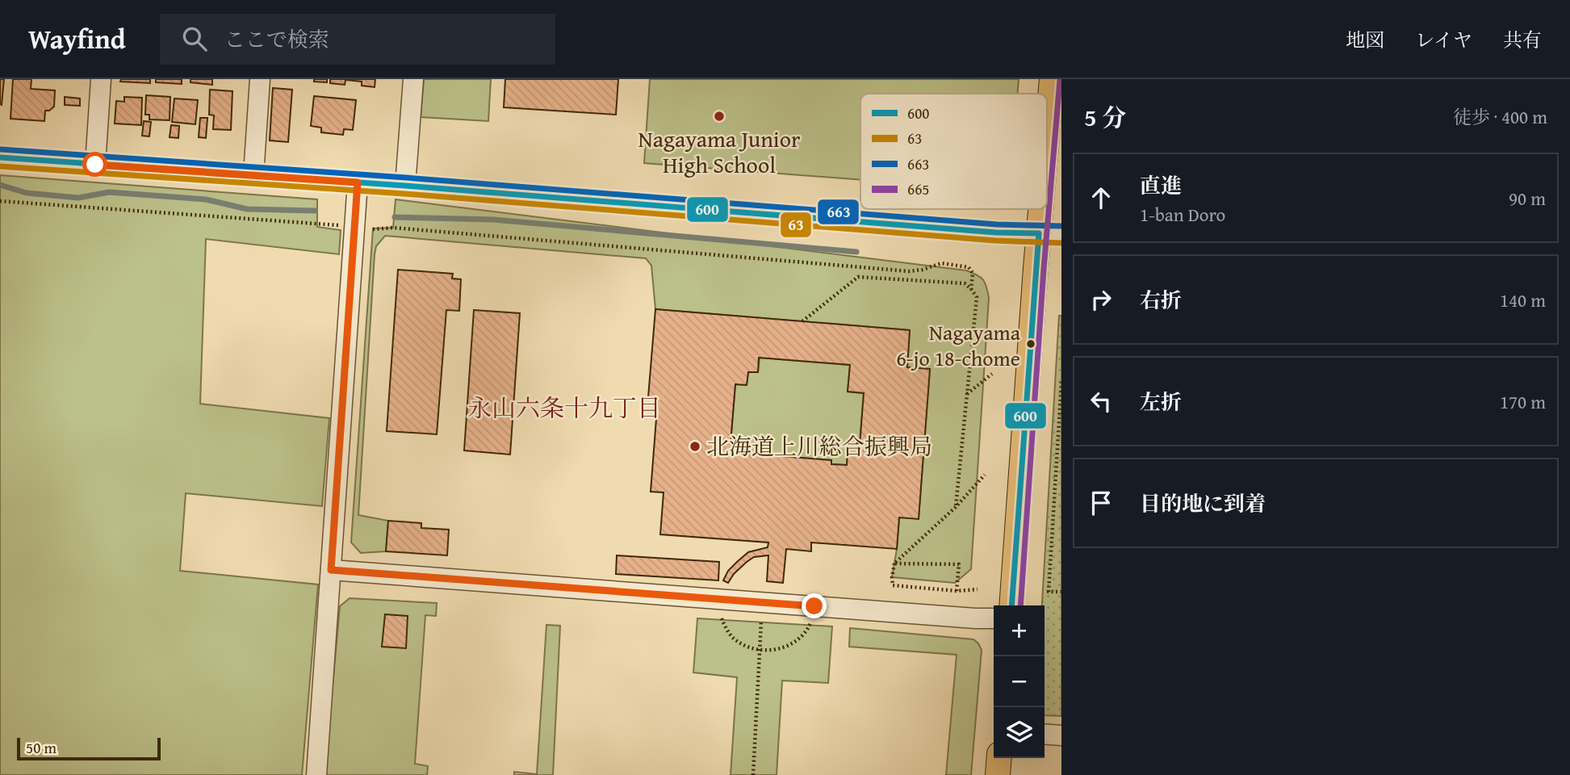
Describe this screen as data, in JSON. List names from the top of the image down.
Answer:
{
  "districts": ["永山六条十九丁目"],
  "places": ["Nagayama Junior High School", "Nagayama 6-jo 18-chome", "北海道上川総合振興局"],
  "lines": [
    "transit line 665",
    "transit line 663",
    "transit line 600",
    "transit line 63"
  ],
  "legend": [
    "600",
    "63",
    "663",
    "665"
  ],
  "scale_bar": "50 m",
  "page": {
    "header": "Wayfind",
    "search": "ここで検索",
    "nav": ["地図", "レイヤ", "共有"],
    "heading": ["5 分", "徒歩 · 400 m"],
    "list": [
      ["直進", "1-ban Doro", "90 m"],
      ["右折", "140 m"],
      ["左折", "170 m"],
      "目的地に到着"
    ],
    "map_buttons": ["+", "−"],
    "scale": "50 m"
  }
}
